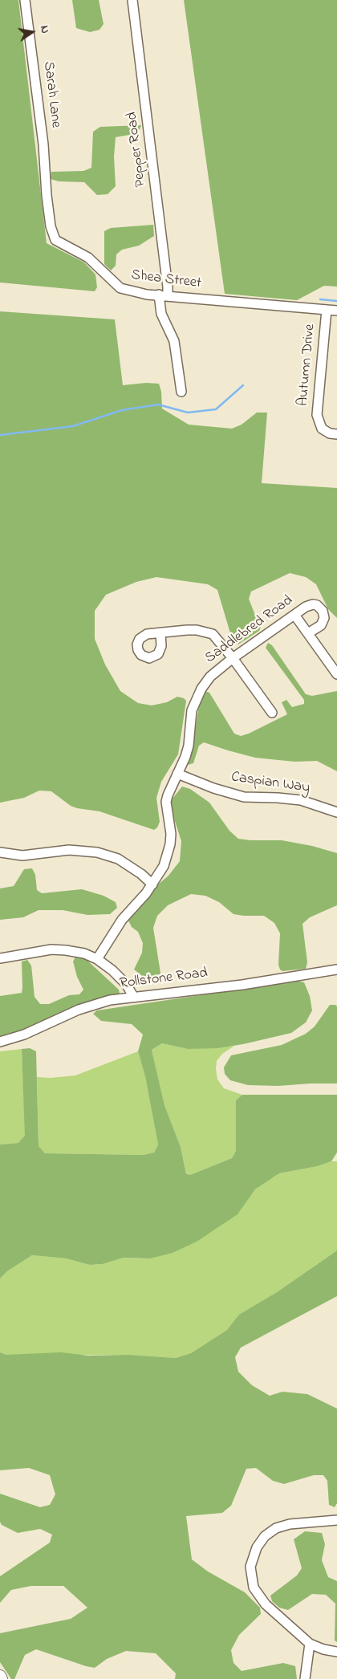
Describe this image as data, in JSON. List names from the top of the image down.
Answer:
{
  "streets": {
    "street": [
      "Sarah Lane",
      "Pepper Road",
      "Shea Street",
      "Autumn Drive",
      "Saddlebred Road",
      "Caspian Way",
      "Rollstone Road"
    ]
  },
  "crossings": [
    ["Sarah Lane", "Shea Street"],
    ["Pepper Road", "Shea Street"],
    ["Shea Street", "Autumn Drive"],
    ["Saddlebred Road", "Caspian Way"]
  ],
  "north": "right"
}
